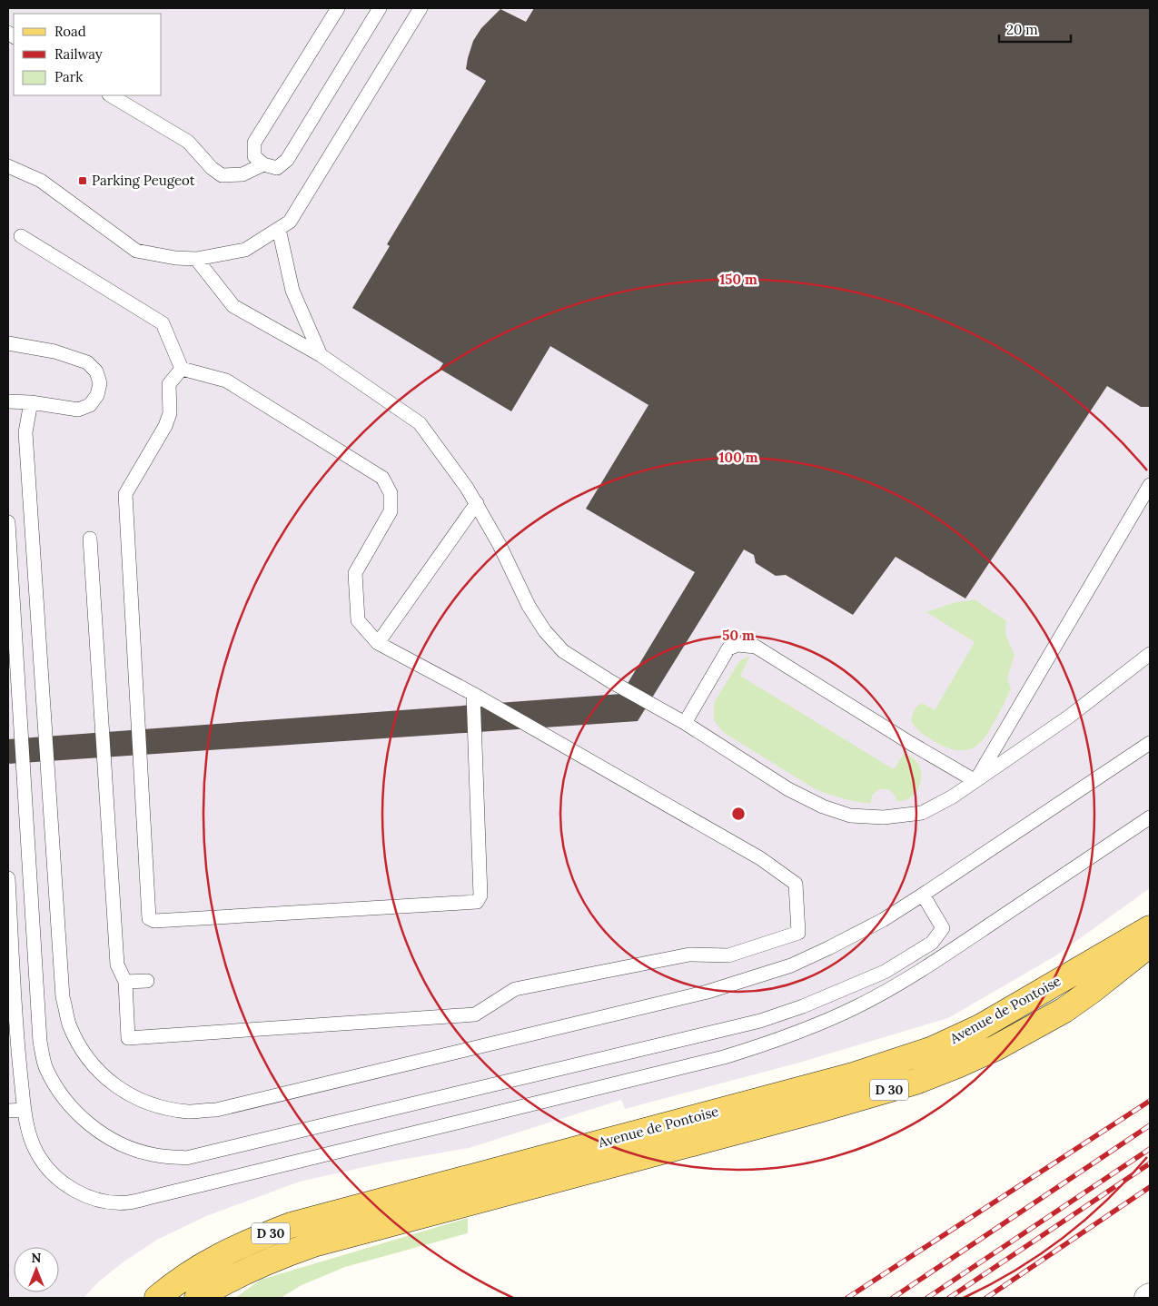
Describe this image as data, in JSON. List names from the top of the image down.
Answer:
{
  "streets": {
    "main road": ["Avenue de Pontoise", "D 30"]
  },
  "places": {
    "transit": ["Parking Peugeot"]
  },
  "legend": ["Road", "Railway", "Park"],
  "scale_bar": "20 m",
  "north": "top",
  "rings": ["150 m", "100 m", "50 m"]
}
